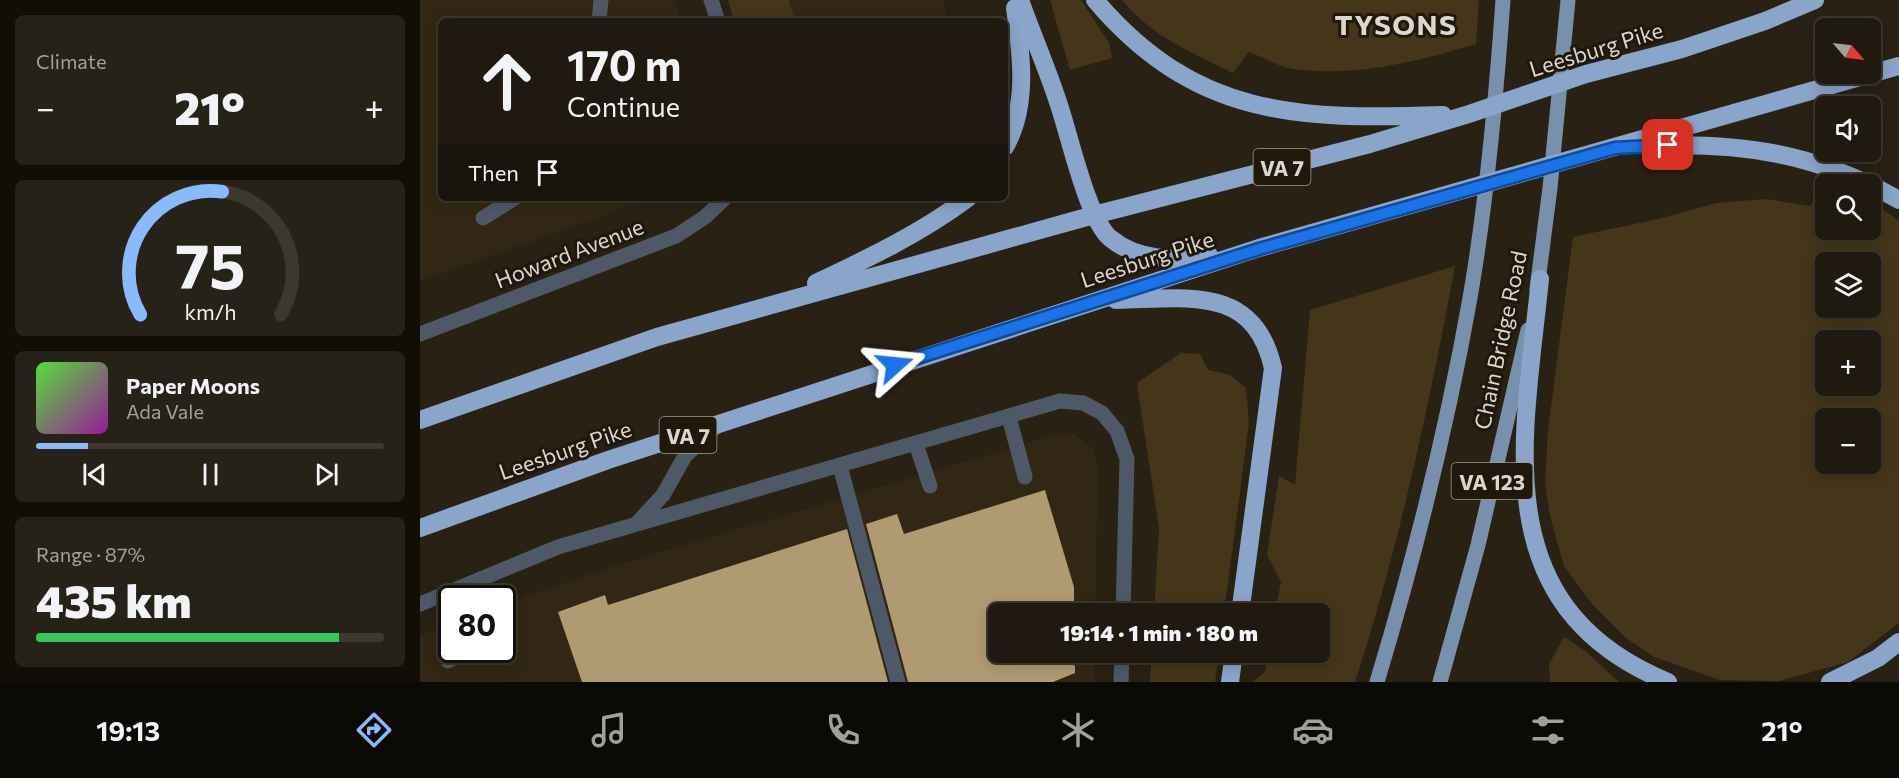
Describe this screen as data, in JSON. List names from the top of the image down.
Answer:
{
  "streets": {
    "highway": ["Leesburg Pike", "VA 7"],
    "main road": ["Chain Bridge Road", "VA 123"],
    "street": ["Howard Avenue"]
  },
  "districts": ["TYSONS"],
  "north": "bottom right",
  "page": {
    "tile": [
      "Climate",
      ["Range · 87%", "435 km"]
    ],
    "map_buttons": ["+", "−"],
    "turn": ["170 m", "Continue"],
    "heat": ["−", "21°", "+"],
    "then": "Then",
    "song": ["Paper Moons", "Ada Vale"],
    "limit": "80",
    "trip": "19:14 · 1 min · 180 m",
    "tabs": ["19:13", "21°"],
    "gauge": ["75", "km/h"]
  }
}
